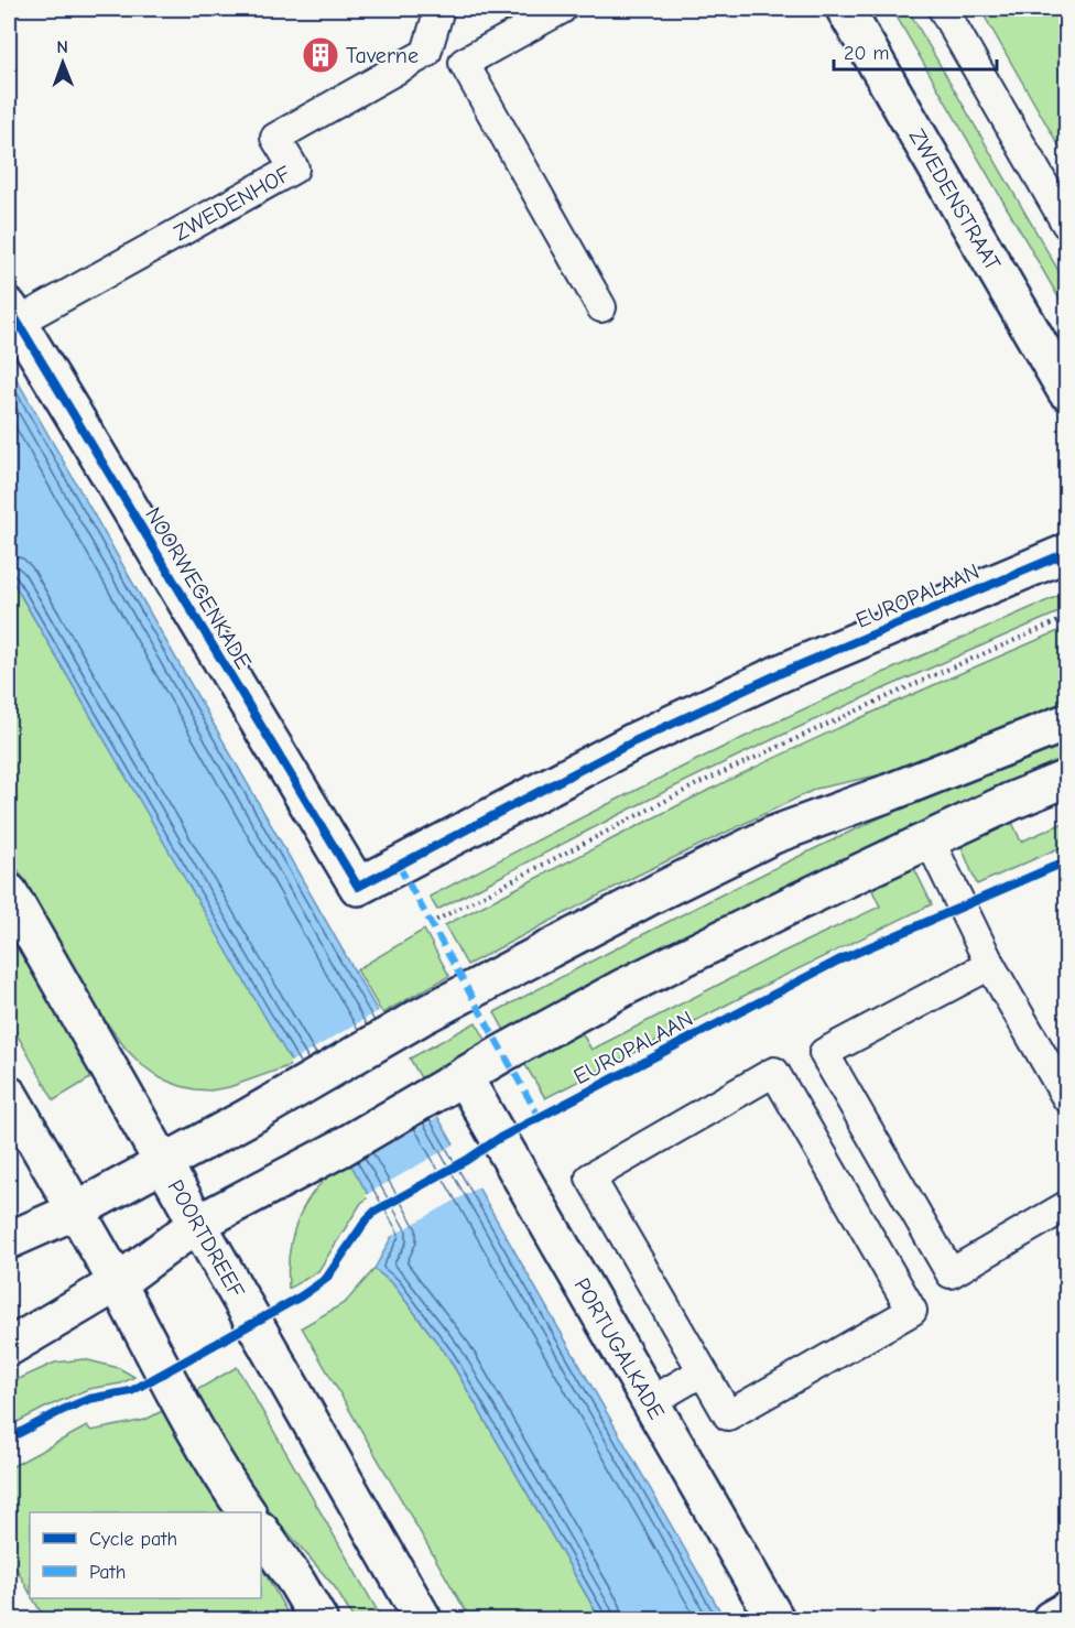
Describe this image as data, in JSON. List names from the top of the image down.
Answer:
{
  "streets": {
    "street": [
      "ZWEDENSTRAAT",
      "NOORWEGENKADE",
      "EUROPALAAN",
      "POORTDREEF",
      "PORTUGALKADE"
    ],
    "lane": ["ZWEDENHOF"]
  },
  "crossings": [
    ["ZWEDENHOF", "NOORWEGENKADE"],
    ["NOORWEGENKADE", "EUROPALAAN"]
  ],
  "places": {
    "building": ["Taverne"]
  },
  "legend": ["Cycle path", "Path"],
  "scale_bar": "20 m",
  "north": "top"
}
